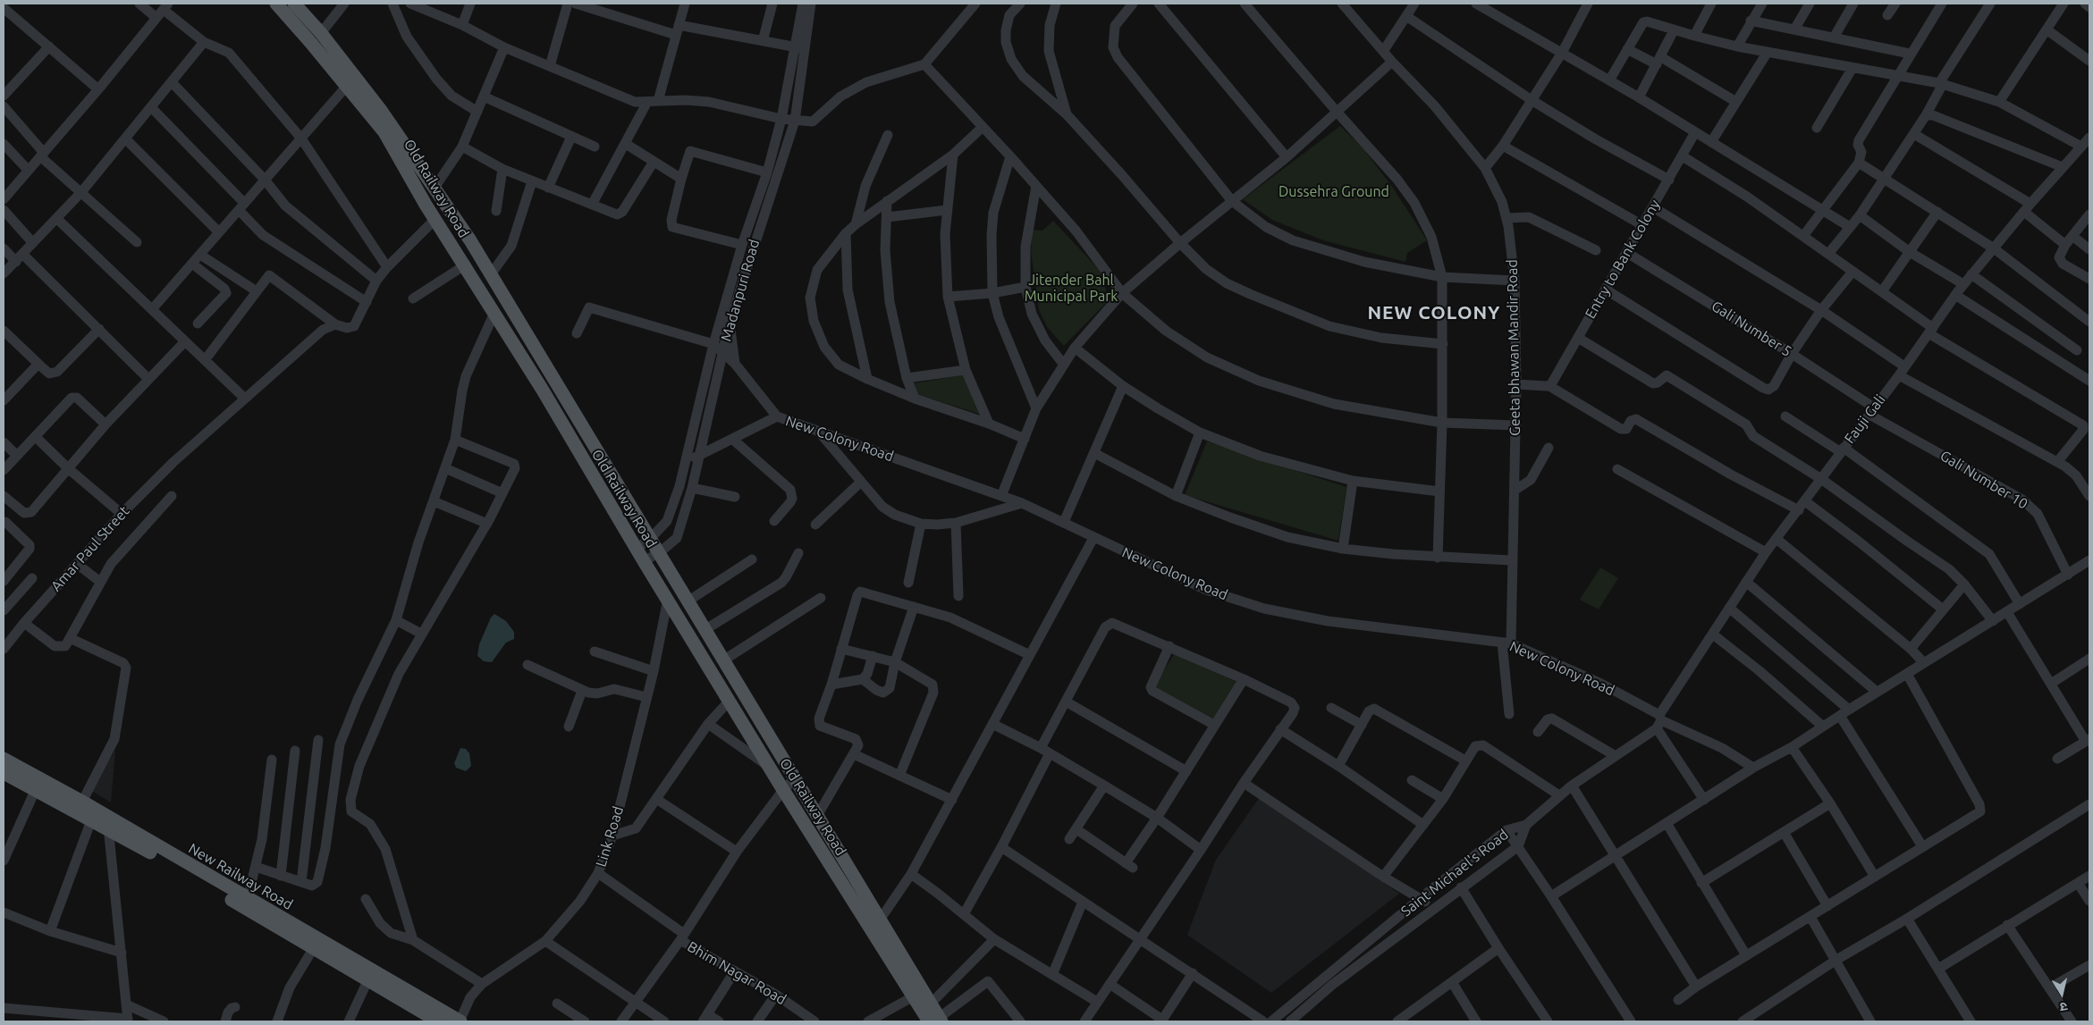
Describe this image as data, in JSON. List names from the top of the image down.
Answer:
{
  "streets": {
    "main road": ["Old Railway Road", "New Railway Road"],
    "street": [
      "Entry to Bank Colony",
      "Madanpuri Road",
      "Gali Number 5",
      "Geeta bhawan Mandir Road",
      "Fauji Gali",
      "New Colony Road",
      "Gali Number 10",
      "Amar Paul Street",
      "Link Road",
      "Saint Michael's Road",
      "Bhim Nagar Road"
    ]
  },
  "crossings": [
    ["Old Railway Road", "Madanpuri Road"],
    ["Old Railway Road", "Link Road"],
    ["Entry to Bank Colony", "Gali Number 5"],
    ["Madanpuri Road", "New Colony Road"],
    ["Gali Number 5", "Fauji Gali"],
    ["Gali Number 5", "Gali Number 10"],
    ["Geeta bhawan Mandir Road", "New Colony Road"],
    ["Fauji Gali", "New Colony Road"],
    ["Fauji Gali", "Gali Number 10"],
    ["Link Road", "New Railway Road"],
    ["Link Road", "Bhim Nagar Road"]
  ],
  "districts": ["NEW COLONY"],
  "parks": ["Dussehra Ground", "Jitender Bahl Municipal Park"],
  "north": "bottom"
}
